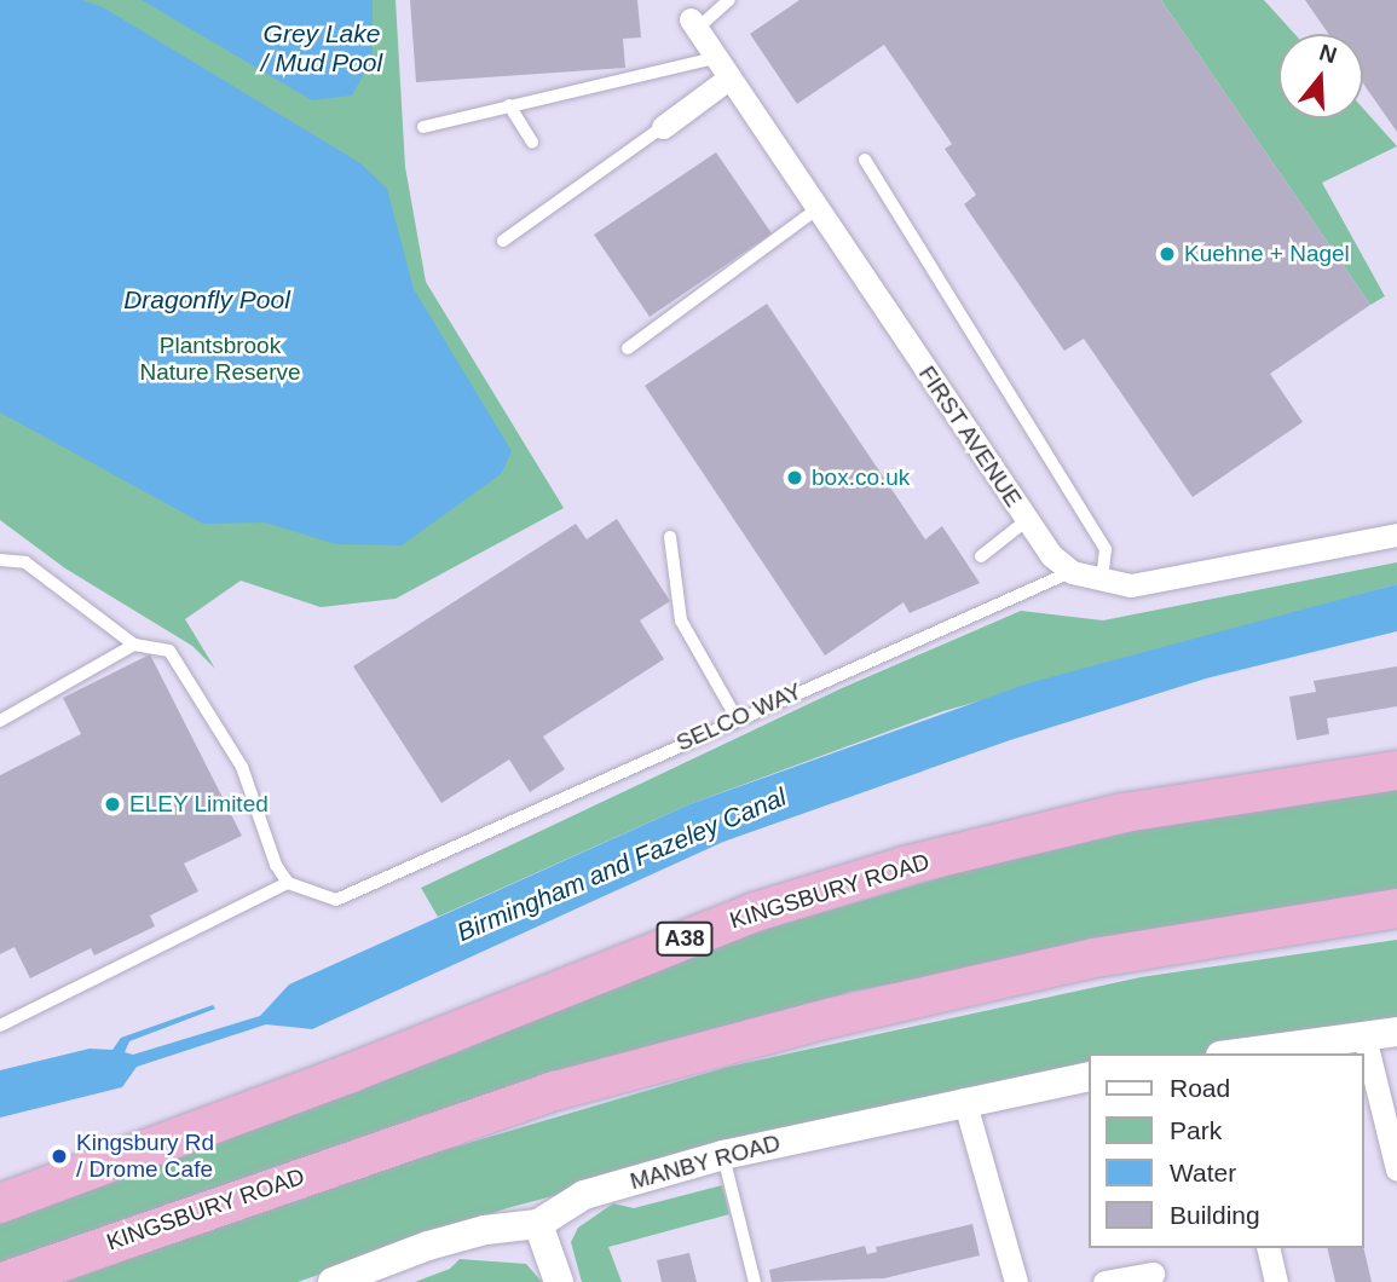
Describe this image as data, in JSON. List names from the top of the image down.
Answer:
{
  "streets": {
    "highway": ["KINGSBURY ROAD", "A38"],
    "street": ["FIRST AVENUE", "MANBY ROAD"],
    "lane": ["SELCO WAY"]
  },
  "crossings": [
    ["FIRST AVENUE", "SELCO WAY"]
  ],
  "water": ["Grey Lake / Mud Pool", "Dragonfly Pool", "Birmingham and Fazeley Canal"],
  "parks": ["Plantsbrook Nature Reserve"],
  "places": [
    "Kuehne + Nagel",
    "box.co.uk",
    "ELEY Limited",
    "Kingsbury Rd / Drome Cafe"
  ],
  "legend": [
    "Road",
    "Park",
    "Water",
    "Building"
  ],
  "north": "top"
}
